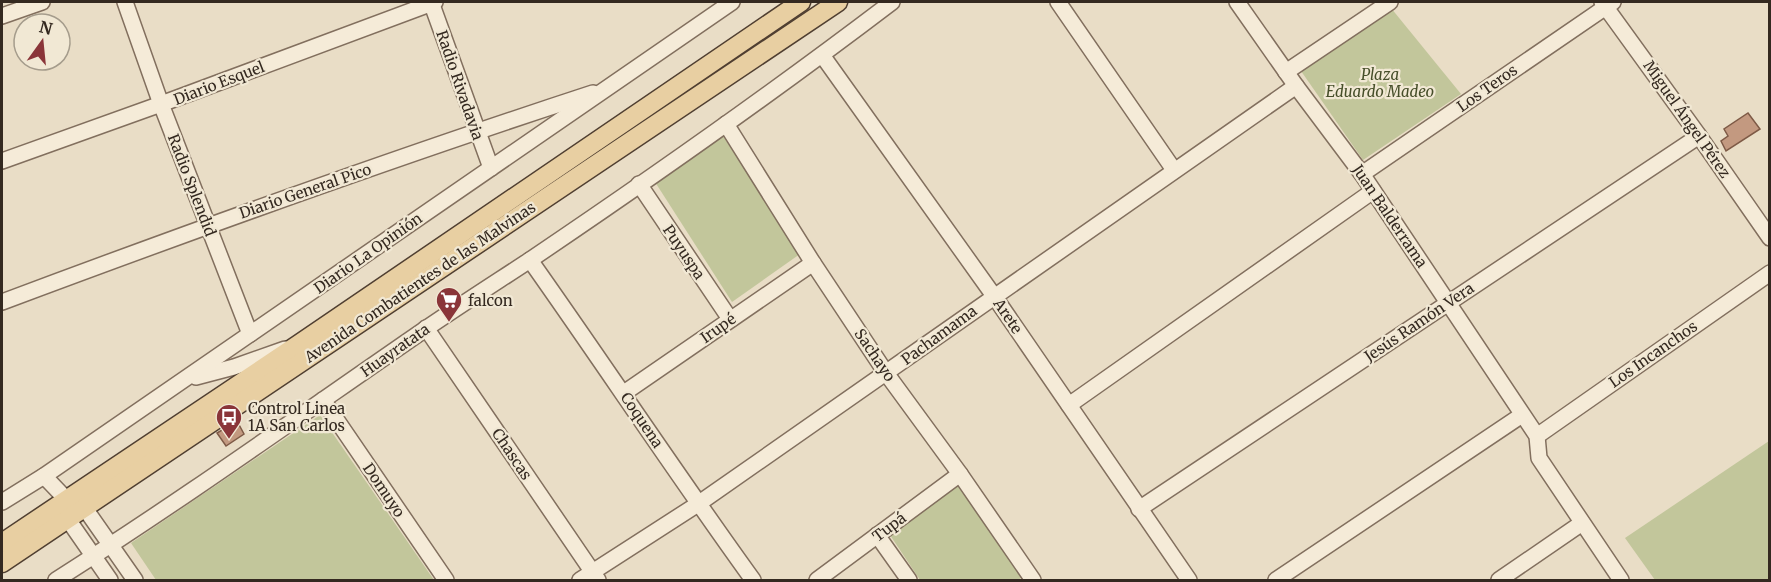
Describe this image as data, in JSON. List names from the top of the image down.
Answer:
{
  "streets": {
    "main road": ["Avenida Combatientes de las Malvinas"],
    "street": [
      "Diario Esquel",
      "Radio Rivadavia",
      "Los Teros",
      "Miguel Ángel Pérez",
      "Radio Splendid",
      "Diario General Pico",
      "Juan Balderrama",
      "Puyuspa",
      "Diario La Opinión",
      "Arete",
      "Jesús Ramón Vera",
      "Irupé",
      "Pachamama",
      "Huayratata",
      "Los Incanchos",
      "Sachayo",
      "Coquena",
      "Chascas",
      "Domuyo",
      "Tupá"
    ]
  },
  "crossings": [
    ["Diario Esquel", "Radio Rivadavia"],
    ["Diario Esquel", "Radio Splendid"],
    ["Radio Rivadavia", "Diario General Pico"],
    ["Radio Rivadavia", "Diario La Opinión"],
    ["Los Teros", "Miguel Ángel Pérez"],
    ["Los Teros", "Juan Balderrama"],
    ["Miguel Ángel Pérez", "Jesús Ramón Vera"],
    ["Radio Splendid", "Diario General Pico"],
    ["Radio Splendid", "Diario La Opinión"],
    ["Diario General Pico", "Diario La Opinión"],
    ["Juan Balderrama", "Jesús Ramón Vera"],
    ["Juan Balderrama", "Pachamama"],
    ["Juan Balderrama", "Los Incanchos"],
    ["Puyuspa", "Irupé"],
    ["Puyuspa", "Huayratata"],
    ["Arete", "Jesús Ramón Vera"],
    ["Arete", "Pachamama"],
    ["Arete", "Huayratata"],
    ["Irupé", "Sachayo"],
    ["Irupé", "Coquena"],
    ["Pachamama", "Sachayo"],
    ["Pachamama", "Coquena"],
    ["Pachamama", "Chascas"],
    ["Huayratata", "Sachayo"],
    ["Huayratata", "Coquena"],
    ["Huayratata", "Chascas"],
    ["Huayratata", "Domuyo"],
    ["Sachayo", "Tupá"]
  ],
  "parks": ["Plaza Eduardo Madeo"],
  "places": {
    "supermarket": ["falcon"],
    "bus stop": ["Control Linea 1A San Carlos"]
  },
  "north": "top"
}
